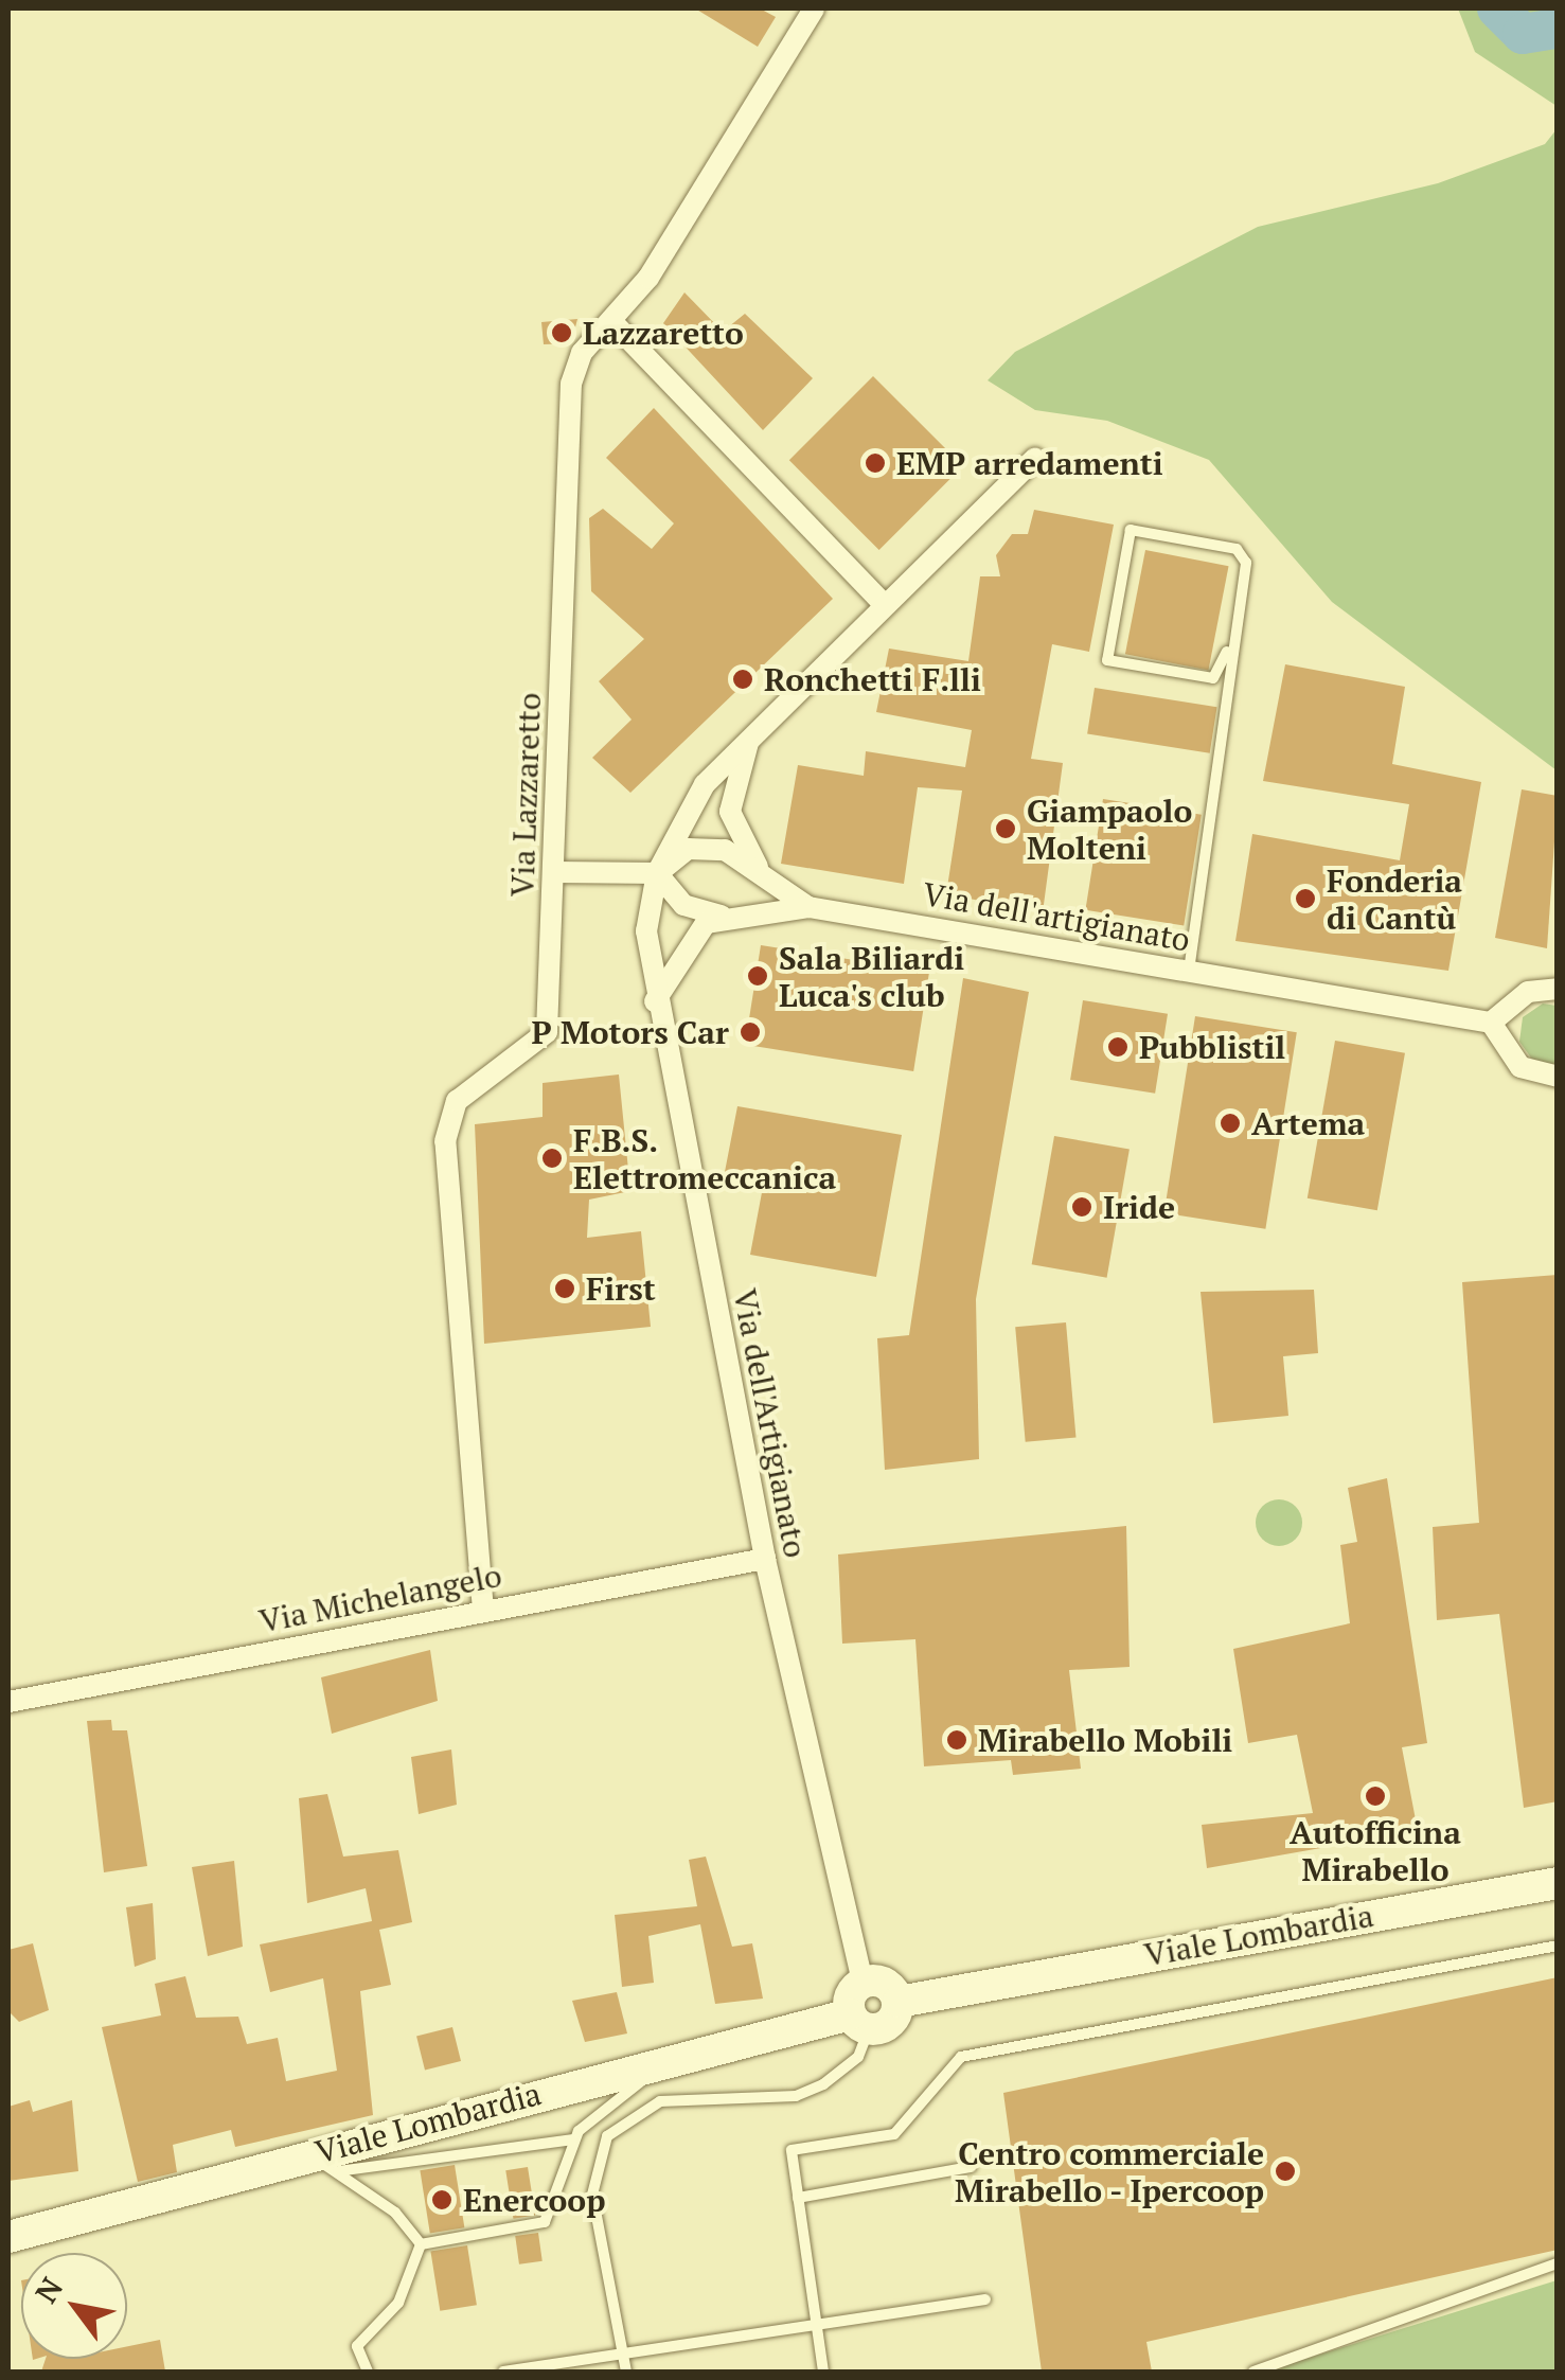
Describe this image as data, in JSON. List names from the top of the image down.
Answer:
{
  "streets": {
    "main road": ["Viale Lombardia"],
    "street": [
      "Via Lazzaretto",
      "Via dell'artigianato",
      "Via dell'Artigianato",
      "Via Michelangelo"
    ]
  },
  "crossings": [
    ["Via Lazzaretto", "Via Michelangelo"],
    ["Via dell'Artigianato", "Via Michelangelo"]
  ],
  "places": [
    "Lazzaretto",
    "EMP arredamenti",
    "Ronchetti F.lli",
    "Giampaolo Molteni",
    "Fonderia di Cantù",
    "Sala Biliardi Luca's club",
    "P Motors Car",
    "Pubblistil",
    "Artema",
    "F.B.S. Elettromeccanica",
    "Iride",
    "First",
    "Mirabello Mobili",
    "Autofficina Mirabello",
    "Centro commerciale Mirabello - Ipercoop",
    "Enercoop"
  ],
  "north": "top left"
}
